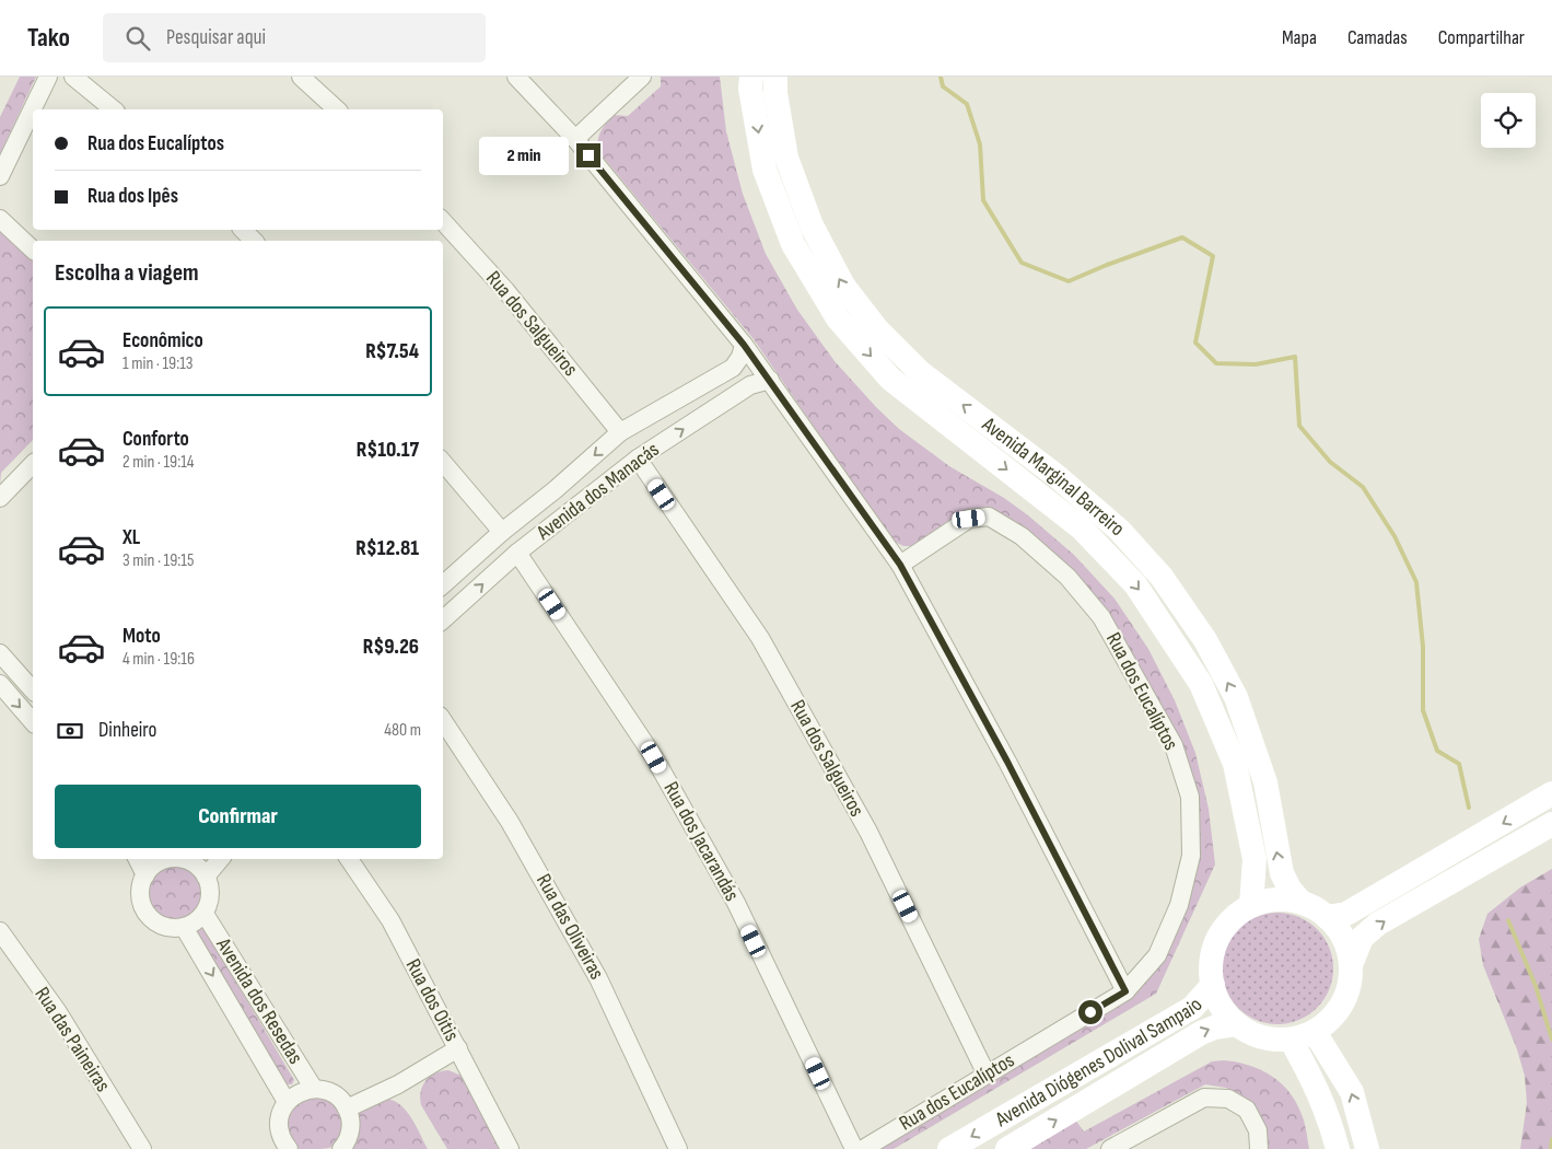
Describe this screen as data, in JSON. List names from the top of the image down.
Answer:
{
  "streets": {
    "street": [
      "Rua dos Salgueiros",
      "Avenida Marginal Barreiro",
      "Avenida dos Manacás",
      "Rua dos Eucalíptos",
      "Rua dos Jacarandás",
      "Rua das Oliveiras",
      "Rua dos Oitis",
      "Avenida dos Resedas",
      "Rua das Paineiras",
      "Avenida Diógenes Dolival Sampaio"
    ]
  },
  "crossings": [
    ["Rua dos Salgueiros", "Avenida dos Manacás"],
    ["Rua dos Salgueiros", "Rua dos Eucalíptos"],
    ["Avenida Marginal Barreiro", "Avenida Diógenes Dolival Sampaio"],
    ["Avenida dos Manacás", "Rua dos Jacarandás"]
  ],
  "page": {
    "header": "Tako",
    "search": "Pesquisar aqui",
    "nav": ["Mapa", "Camadas", "Compartilhar"],
    "banner": ["Rua dos Eucalíptos", "Rua dos Ipês"],
    "bubble": "2 min",
    "heading": "Escolha a viagem",
    "list": [
      {
        "name": "Econômico",
        "note": "1 min · 19:13",
        "value": "R$7.54"
      },
      {
        "name": "Conforto",
        "note": "2 min · 19:14",
        "value": "R$10.17"
      },
      {
        "name": "XL",
        "note": "3 min · 19:15",
        "value": "R$12.81"
      },
      {
        "name": "Moto",
        "note": "4 min · 19:16",
        "value": "R$9.26"
      }
    ],
    "pay": ["Dinheiro", "480 m"],
    "buttons": "Confirmar"
  }
}
